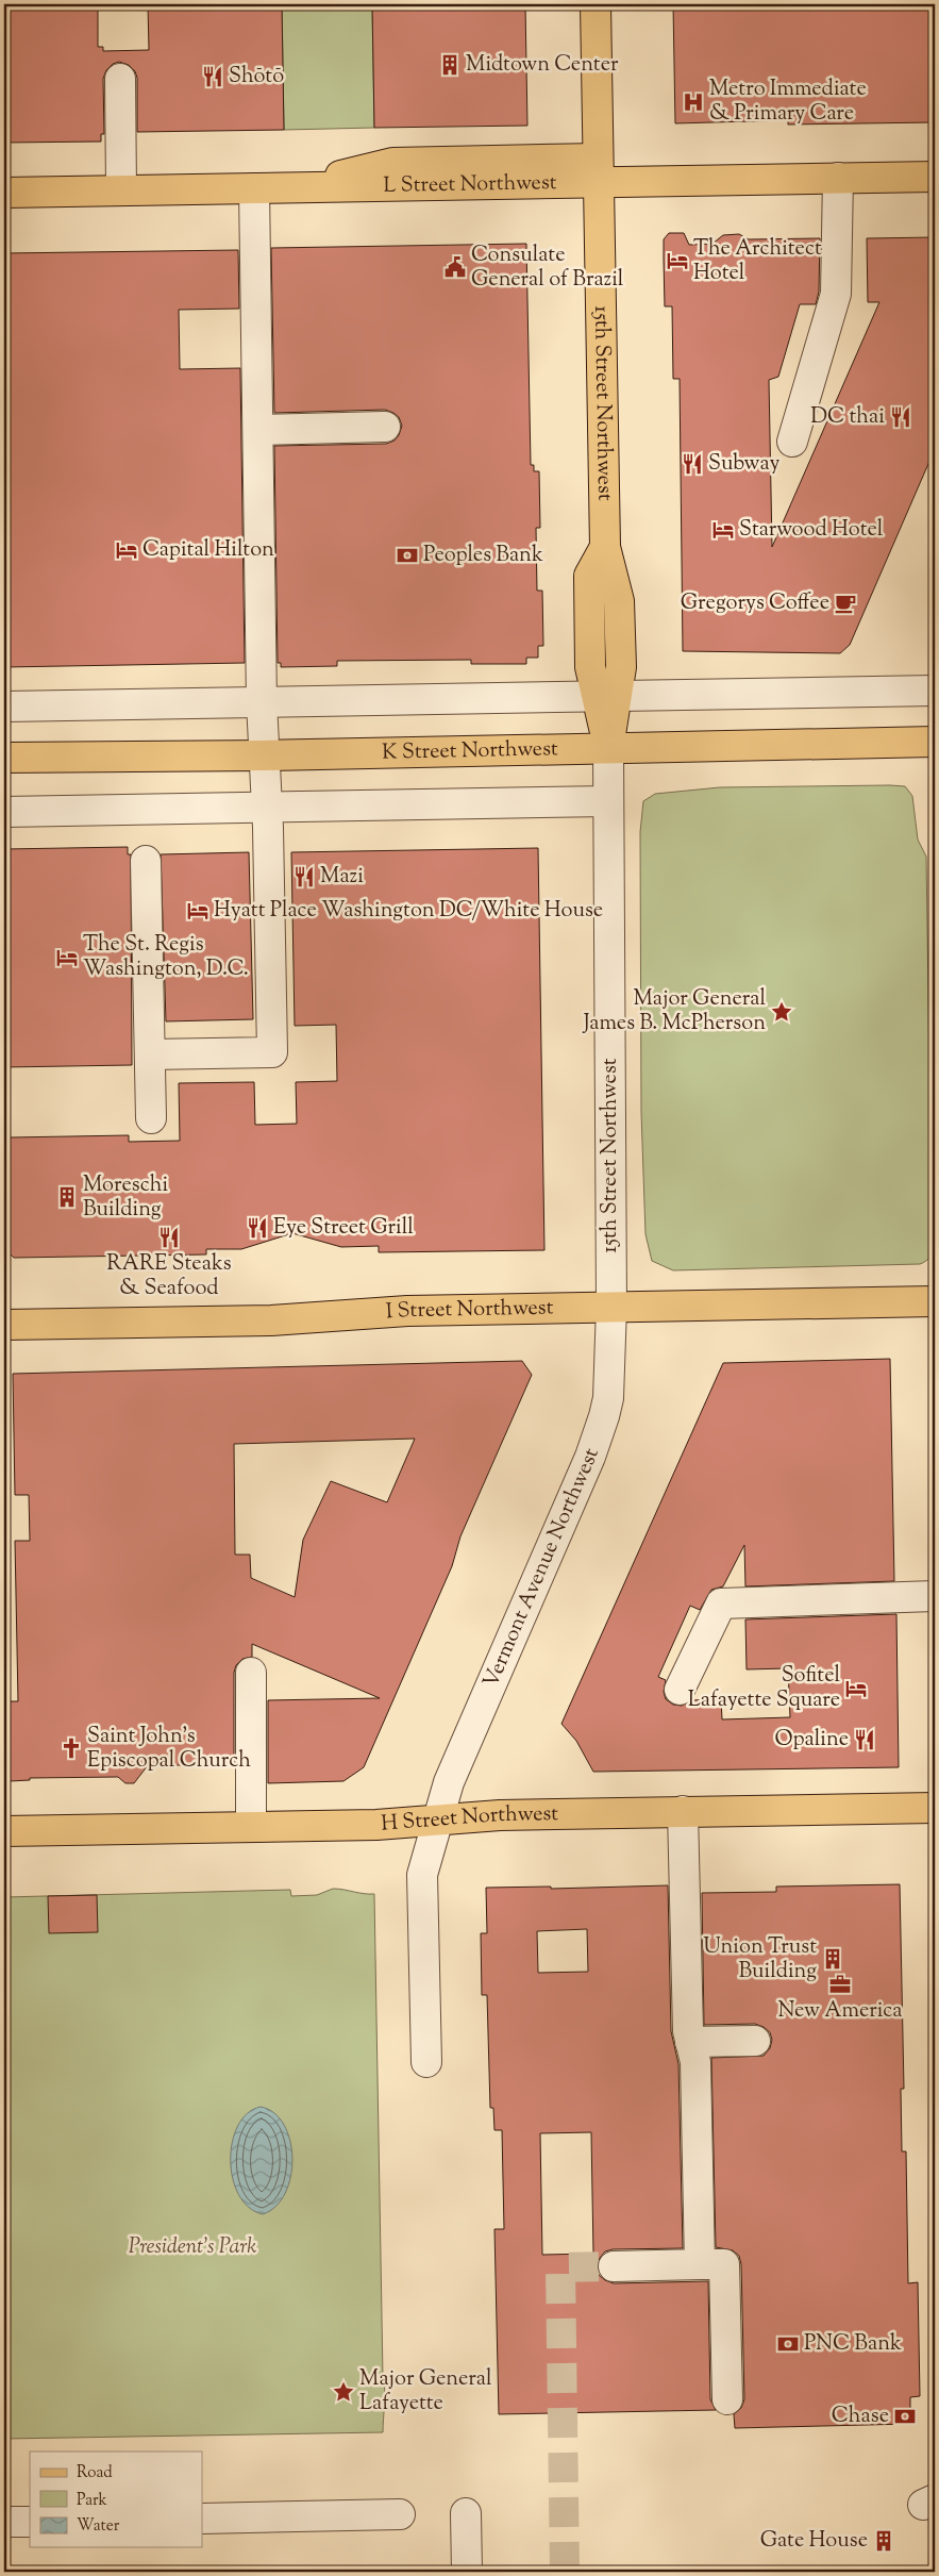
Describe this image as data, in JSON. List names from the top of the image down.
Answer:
{
  "streets": {
    "main road": [
      "L Street Northwest",
      "15th Street Northwest",
      "K Street Northwest",
      "I Street Northwest",
      "H Street Northwest"
    ],
    "street": ["Vermont Avenue Northwest"]
  },
  "crossings": [
    ["L Street Northwest", "15th Street Northwest"],
    ["15th Street Northwest", "K Street Northwest"],
    ["15th Street Northwest", "I Street Northwest"],
    ["15th Street Northwest", "Vermont Avenue Northwest"],
    ["I Street Northwest", "Vermont Avenue Northwest"],
    ["Vermont Avenue Northwest", "H Street Northwest"]
  ],
  "parks": ["President's Park"],
  "places": {
    "building": [
      "Midtown Center",
      "Moreschi Building",
      "Union Trust Building",
      "Gate House"
    ],
    "restaurant": [
      "Shōtō",
      "DC thai",
      "Subway",
      "Mazi",
      "Eye Street Grill",
      "RARE Steaks & Seafood",
      "Opaline"
    ],
    "hospital": ["Metro Immediate & Primary Care"],
    "hotel": [
      "The Architect Hotel",
      "Starwood Hotel",
      "Capital Hilton",
      "Hyatt Place Washington DC/White House",
      "The St. Regis Washington, D.C.",
      "Sofitel Lafayette Square"
    ],
    "public building": ["Consulate General of Brazil"],
    "bank": ["Peoples Bank", "PNC Bank", "Chase"],
    "cafe": ["Gregorys Coffee"],
    "place": ["Major General James B. McPherson", "Major General Lafayette"],
    "church": ["Saint John's Episcopal Church"],
    "office": ["New America"]
  },
  "legend": ["Road", "Park", "Water"]
}
